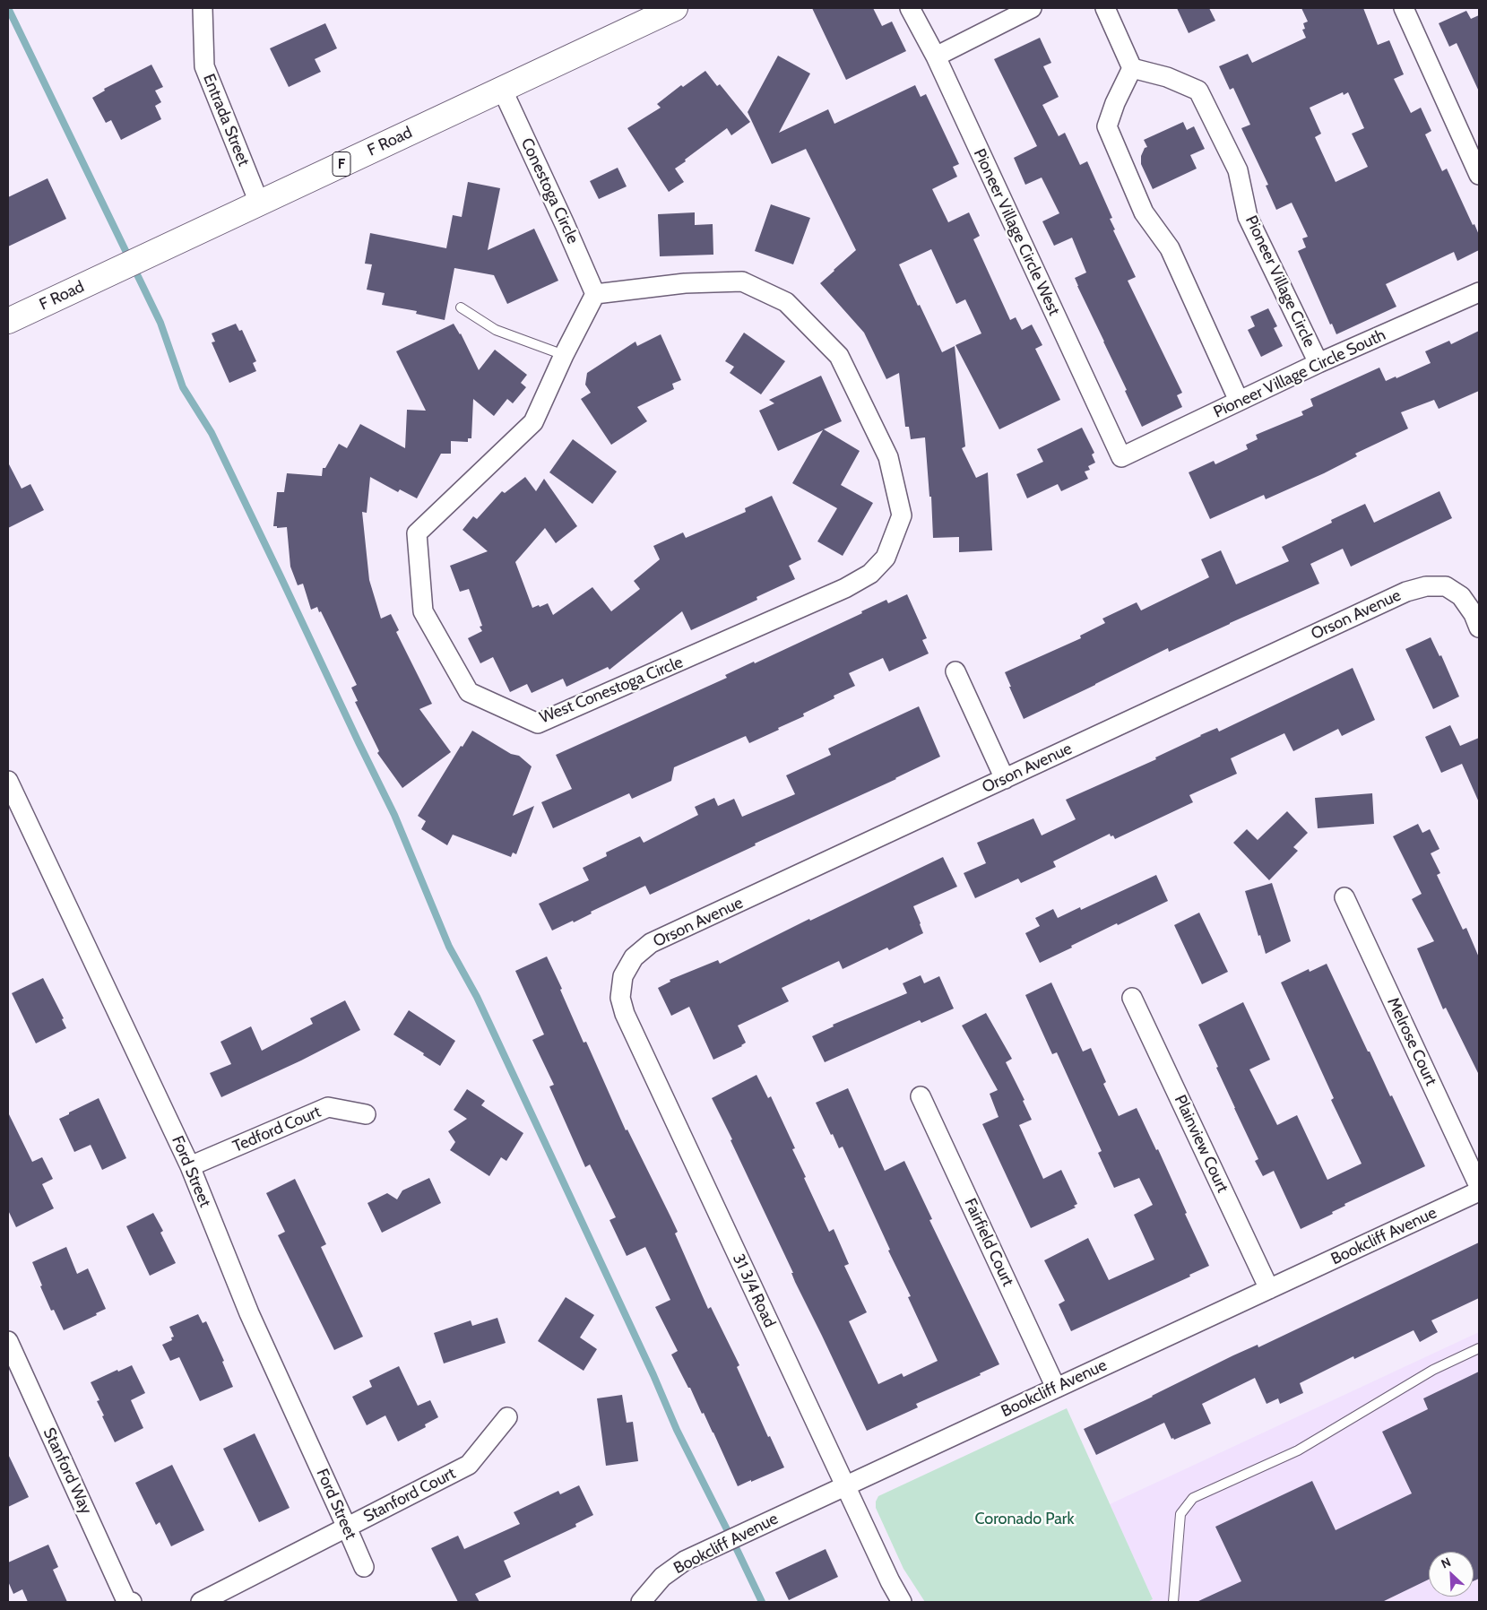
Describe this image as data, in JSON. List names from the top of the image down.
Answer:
{
  "streets": {
    "main road": ["F Road", "F"],
    "street": [
      "Entrada Street",
      "Conestoga Circle",
      "Pioneer Village Circle West",
      "Pioneer Village Circle",
      "Pioneer Village Circle South",
      "Orson Avenue",
      "West Conestoga Circle",
      "Melrose Court",
      "Tedford Court",
      "Plainview Court",
      "Ford Street",
      "Bookcliff Avenue",
      "Fairfield Court",
      "31 3/4 Road",
      "Stanford Way",
      "Stanford Court"
    ]
  },
  "crossings": [
    ["Entrada Street", "F Road"],
    ["F Road", "Conestoga Circle"],
    ["Conestoga Circle", "West Conestoga Circle"],
    ["Pioneer Village Circle West", "Pioneer Village Circle South"],
    ["Pioneer Village Circle", "Pioneer Village Circle South"],
    ["Orson Avenue", "31 3/4 Road"],
    ["Tedford Court", "Ford Street"],
    ["Plainview Court", "Bookcliff Avenue"],
    ["Ford Street", "Stanford Court"],
    ["Bookcliff Avenue", "Fairfield Court"],
    ["Bookcliff Avenue", "31 3/4 Road"]
  ],
  "parks": ["Coronado Park"],
  "north": "top left"
}
